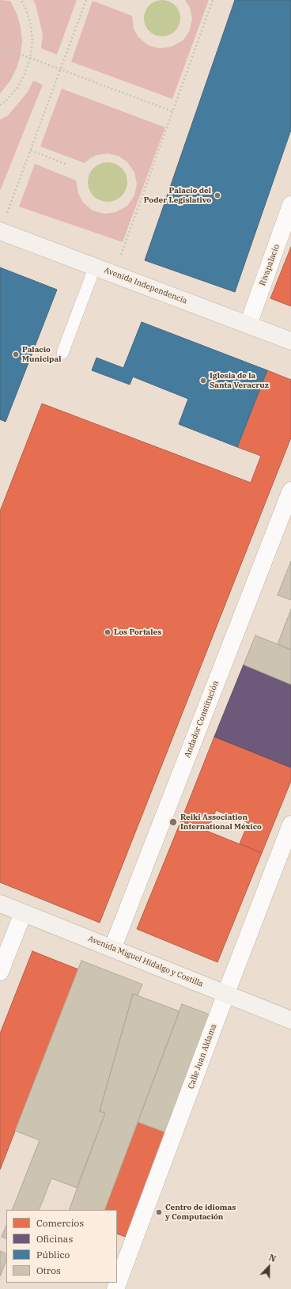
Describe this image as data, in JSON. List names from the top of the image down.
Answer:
{
  "streets": {
    "main road": ["Avenida Independencia", "Avenida Miguel Hidalgo y Costilla"],
    "street": ["Rivapalacio", "Andador Constitución", "Calle Juan Aldama"]
  },
  "crossings": [
    ["Rivapalacio", "Avenida Independencia"],
    ["Andador Constitución", "Avenida Miguel Hidalgo y Costilla"],
    ["Avenida Miguel Hidalgo y Costilla", "Calle Juan Aldama"]
  ],
  "places": [
    "Palacio del Poder Legislativo",
    "Palacio Municipal",
    "Iglesia de la Santa Veracruz",
    "Los Portales",
    "Reiki Association International México",
    "Centro de idiomas y Computación"
  ],
  "legend": [
    "Comercios",
    "Oficinas",
    "Público",
    "Otros"
  ],
  "north": "top"
}
